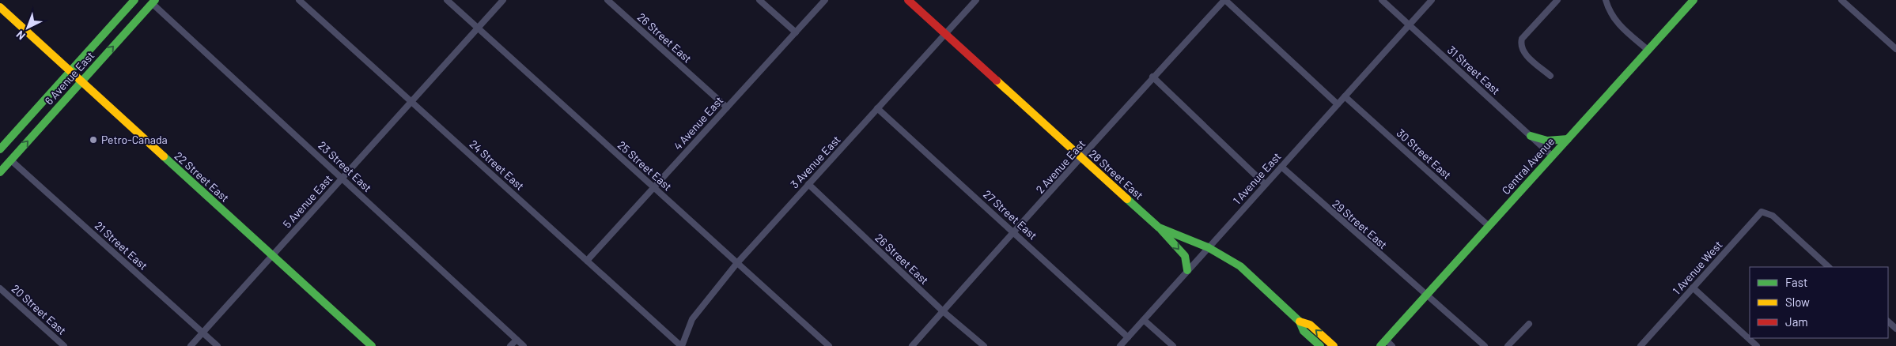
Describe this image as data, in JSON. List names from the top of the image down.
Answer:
{
  "streets": {
    "street": [
      "26 Street East",
      "31 Street East",
      "6 Avenue East",
      "4 Avenue East",
      "30 Street East",
      "3 Avenue East",
      "24 Street East",
      "25 Street East",
      "Central Avenue",
      "23 Street East",
      "2 Avenue East",
      "28 Street East",
      "22 Street East",
      "1 Avenue East",
      "5 Avenue East",
      "27 Street East",
      "29 Street East",
      "21 Street East",
      "1 Avenue West",
      "20 Street East"
    ]
  },
  "crossings": [
    ["26 Street East", "4 Avenue East"],
    ["26 Street East", "3 Avenue East"],
    ["26 Street East", "2 Avenue East"],
    ["31 Street East", "Central Avenue"],
    ["31 Street East", "1 Avenue East"],
    ["6 Avenue East", "23 Street East"],
    ["6 Avenue East", "22 Street East"],
    ["6 Avenue East", "21 Street East"],
    ["4 Avenue East", "24 Street East"],
    ["4 Avenue East", "25 Street East"],
    ["30 Street East", "Central Avenue"],
    ["30 Street East", "1 Avenue East"],
    ["3 Avenue East", "24 Street East"],
    ["3 Avenue East", "25 Street East"],
    ["3 Avenue East", "28 Street East"],
    ["3 Avenue East", "27 Street East"],
    ["24 Street East", "5 Avenue East"],
    ["25 Street East", "5 Avenue East"],
    ["Central Avenue", "29 Street East"],
    ["23 Street East", "5 Avenue East"],
    ["2 Avenue East", "28 Street East"],
    ["2 Avenue East", "27 Street East"],
    ["28 Street East", "1 Avenue East"],
    ["22 Street East", "5 Avenue East"],
    ["1 Avenue East", "27 Street East"],
    ["1 Avenue East", "29 Street East"],
    ["5 Avenue East", "21 Street East"]
  ],
  "places": ["Petro-Canada"],
  "legend": ["Fast", "Slow", "Jam"],
  "north": "bottom left"
}
